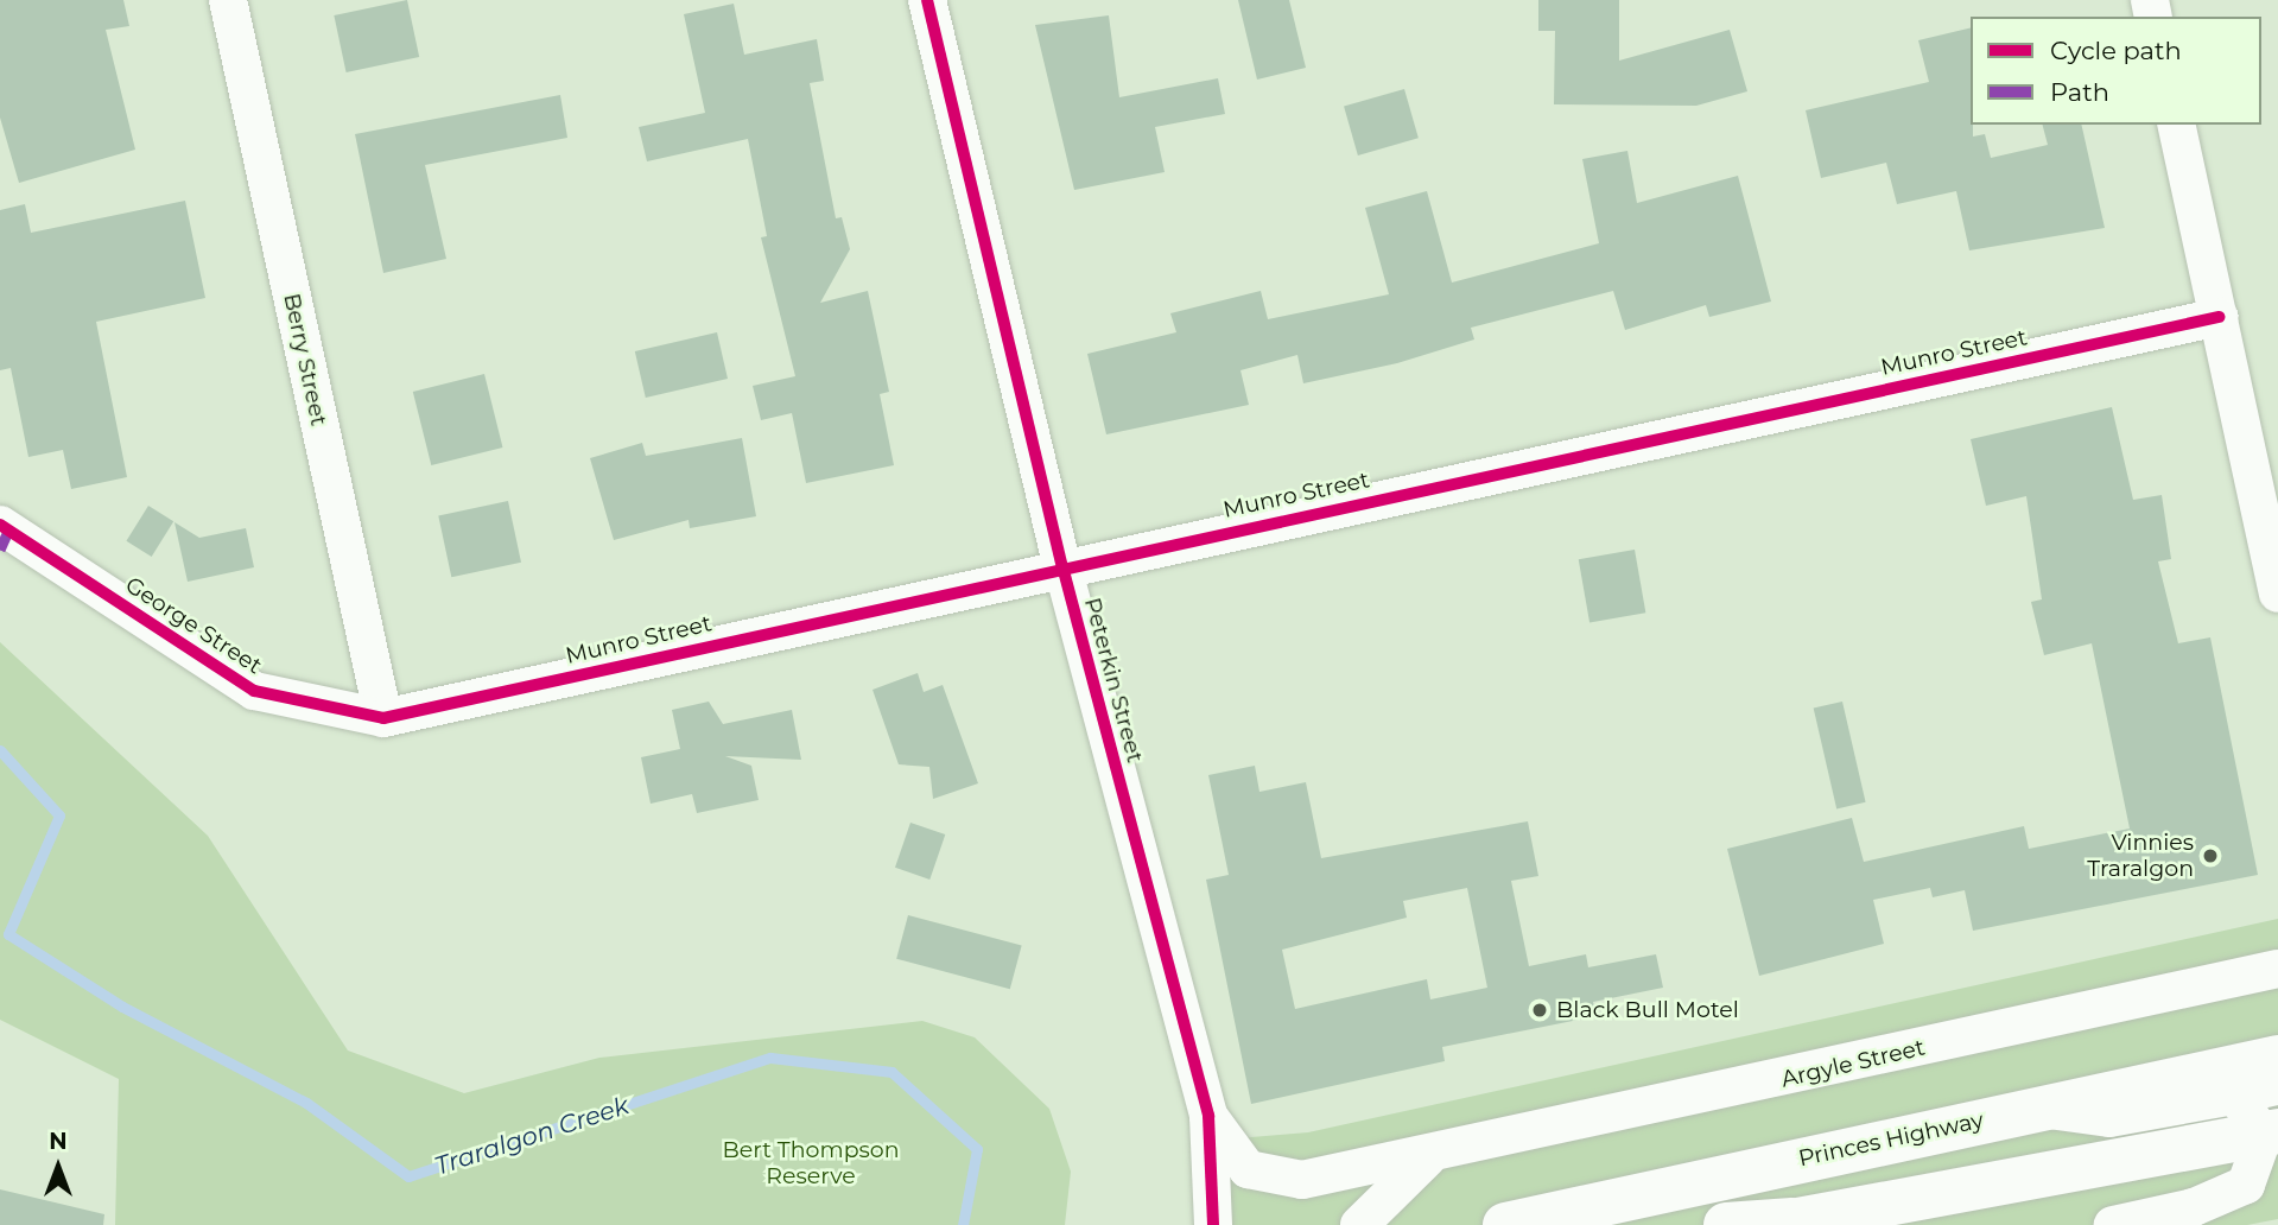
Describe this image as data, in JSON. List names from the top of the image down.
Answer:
{
  "streets": {
    "highway": ["Princes Highway"],
    "street": [
      "Munro Street",
      "Berry Street",
      "George Street",
      "Peterkin Street",
      "Argyle Street"
    ]
  },
  "crossings": [
    ["Munro Street", "Berry Street"],
    ["Munro Street", "George Street"],
    ["Munro Street", "Peterkin Street"],
    ["Berry Street", "George Street"],
    ["Peterkin Street", "Argyle Street"]
  ],
  "water": ["Traralgon Creek"],
  "parks": ["Bert Thompson Reserve"],
  "places": ["Vinnies Traralgon", "Black Bull Motel"],
  "legend": ["Cycle path", "Path"],
  "north": "top"
}
